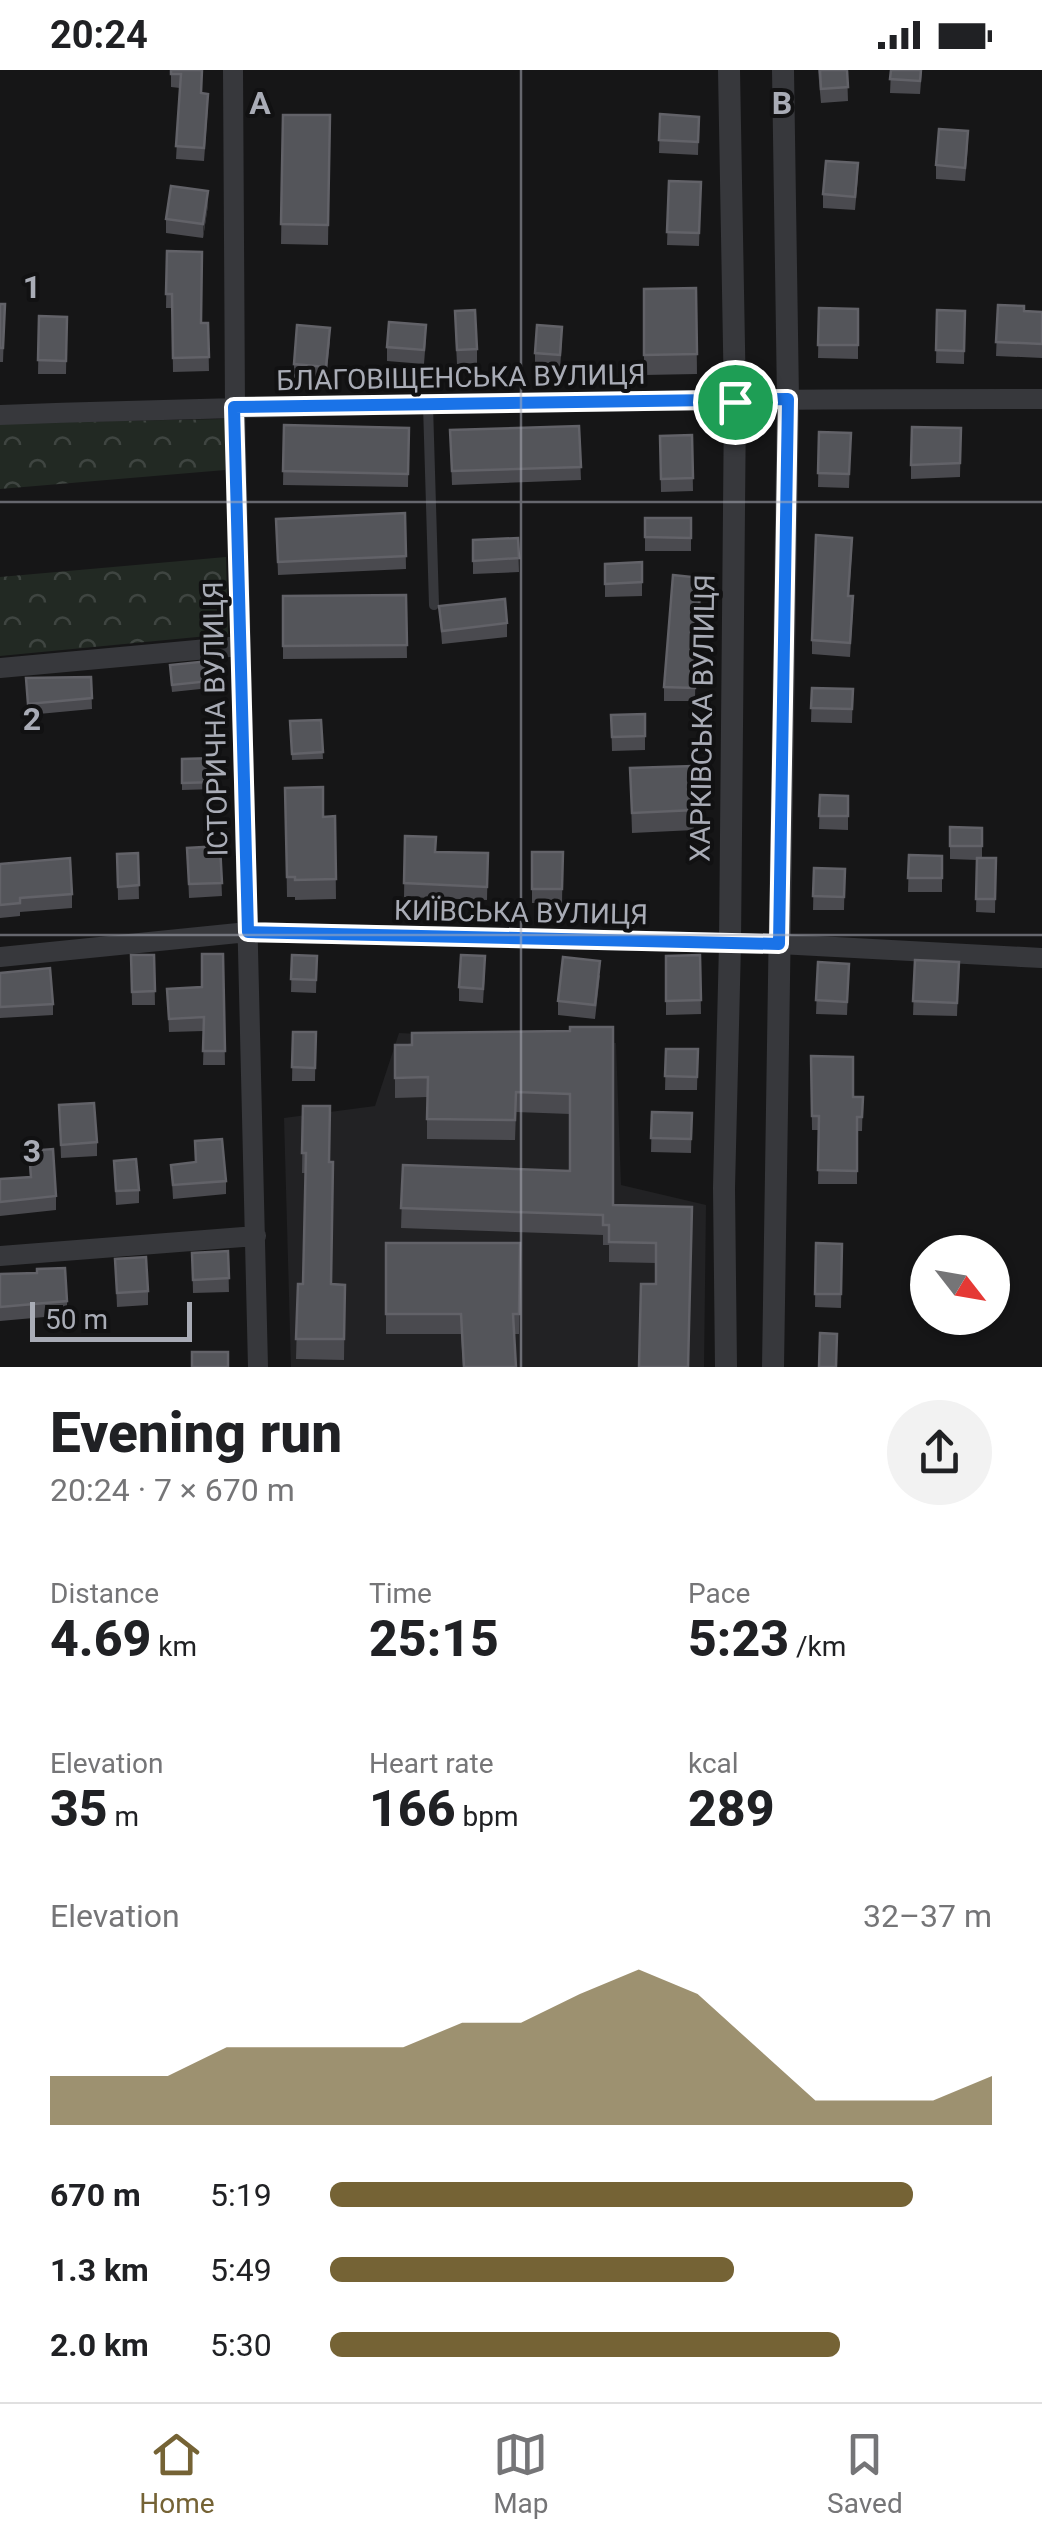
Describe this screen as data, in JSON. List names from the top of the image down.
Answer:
{
  "streets": {
    "street": [
      "БЛАГОВІЩЕНСЬКА ВУЛИЦЯ",
      "ХАРКІВСЬКА ВУЛИЦЯ",
      "ІСТОРИЧНА ВУЛИЦЯ",
      "КИЇВСЬКА ВУЛИЦЯ"
    ]
  },
  "crossings": [
    ["БЛАГОВІЩЕНСЬКА ВУЛИЦЯ", "ХАРКІВСЬКА ВУЛИЦЯ"],
    ["БЛАГОВІЩЕНСЬКА ВУЛИЦЯ", "ІСТОРИЧНА ВУЛИЦЯ"],
    ["ХАРКІВСЬКА ВУЛИЦЯ", "КИЇВСЬКА ВУЛИЦЯ"],
    ["ІСТОРИЧНА ВУЛИЦЯ", "КИЇВСЬКА ВУЛИЦЯ"]
  ],
  "scale_bar": "50 m",
  "north": "bottom right",
  "page": {
    "status": "20:24",
    "scale": "50 m",
    "heading": ["Evening run", "20:24 · 7 × 670 m"],
    "stats": [
      ["Distance", "4.69 km"],
      ["Time", "25:15"],
      ["Pace", "5:23 /km"],
      ["Elevation", "35 m"],
      ["Heart rate", "166 bpm"],
      ["kcal", "289"]
    ],
    "chart": ["Elevation", "32–37 m"],
    "list": [
      {
        "name": "670 m",
        "note": "5:19"
      },
      {
        "name": "1.3 km",
        "note": "5:49"
      },
      {
        "name": "2.0 km",
        "note": "5:30"
      }
    ],
    "tabs": ["Home", "Map", "Saved"]
  },
  "grid": {
    "columns": ["A", "B"],
    "rows": ["1", "2", "3"]
  }
}
